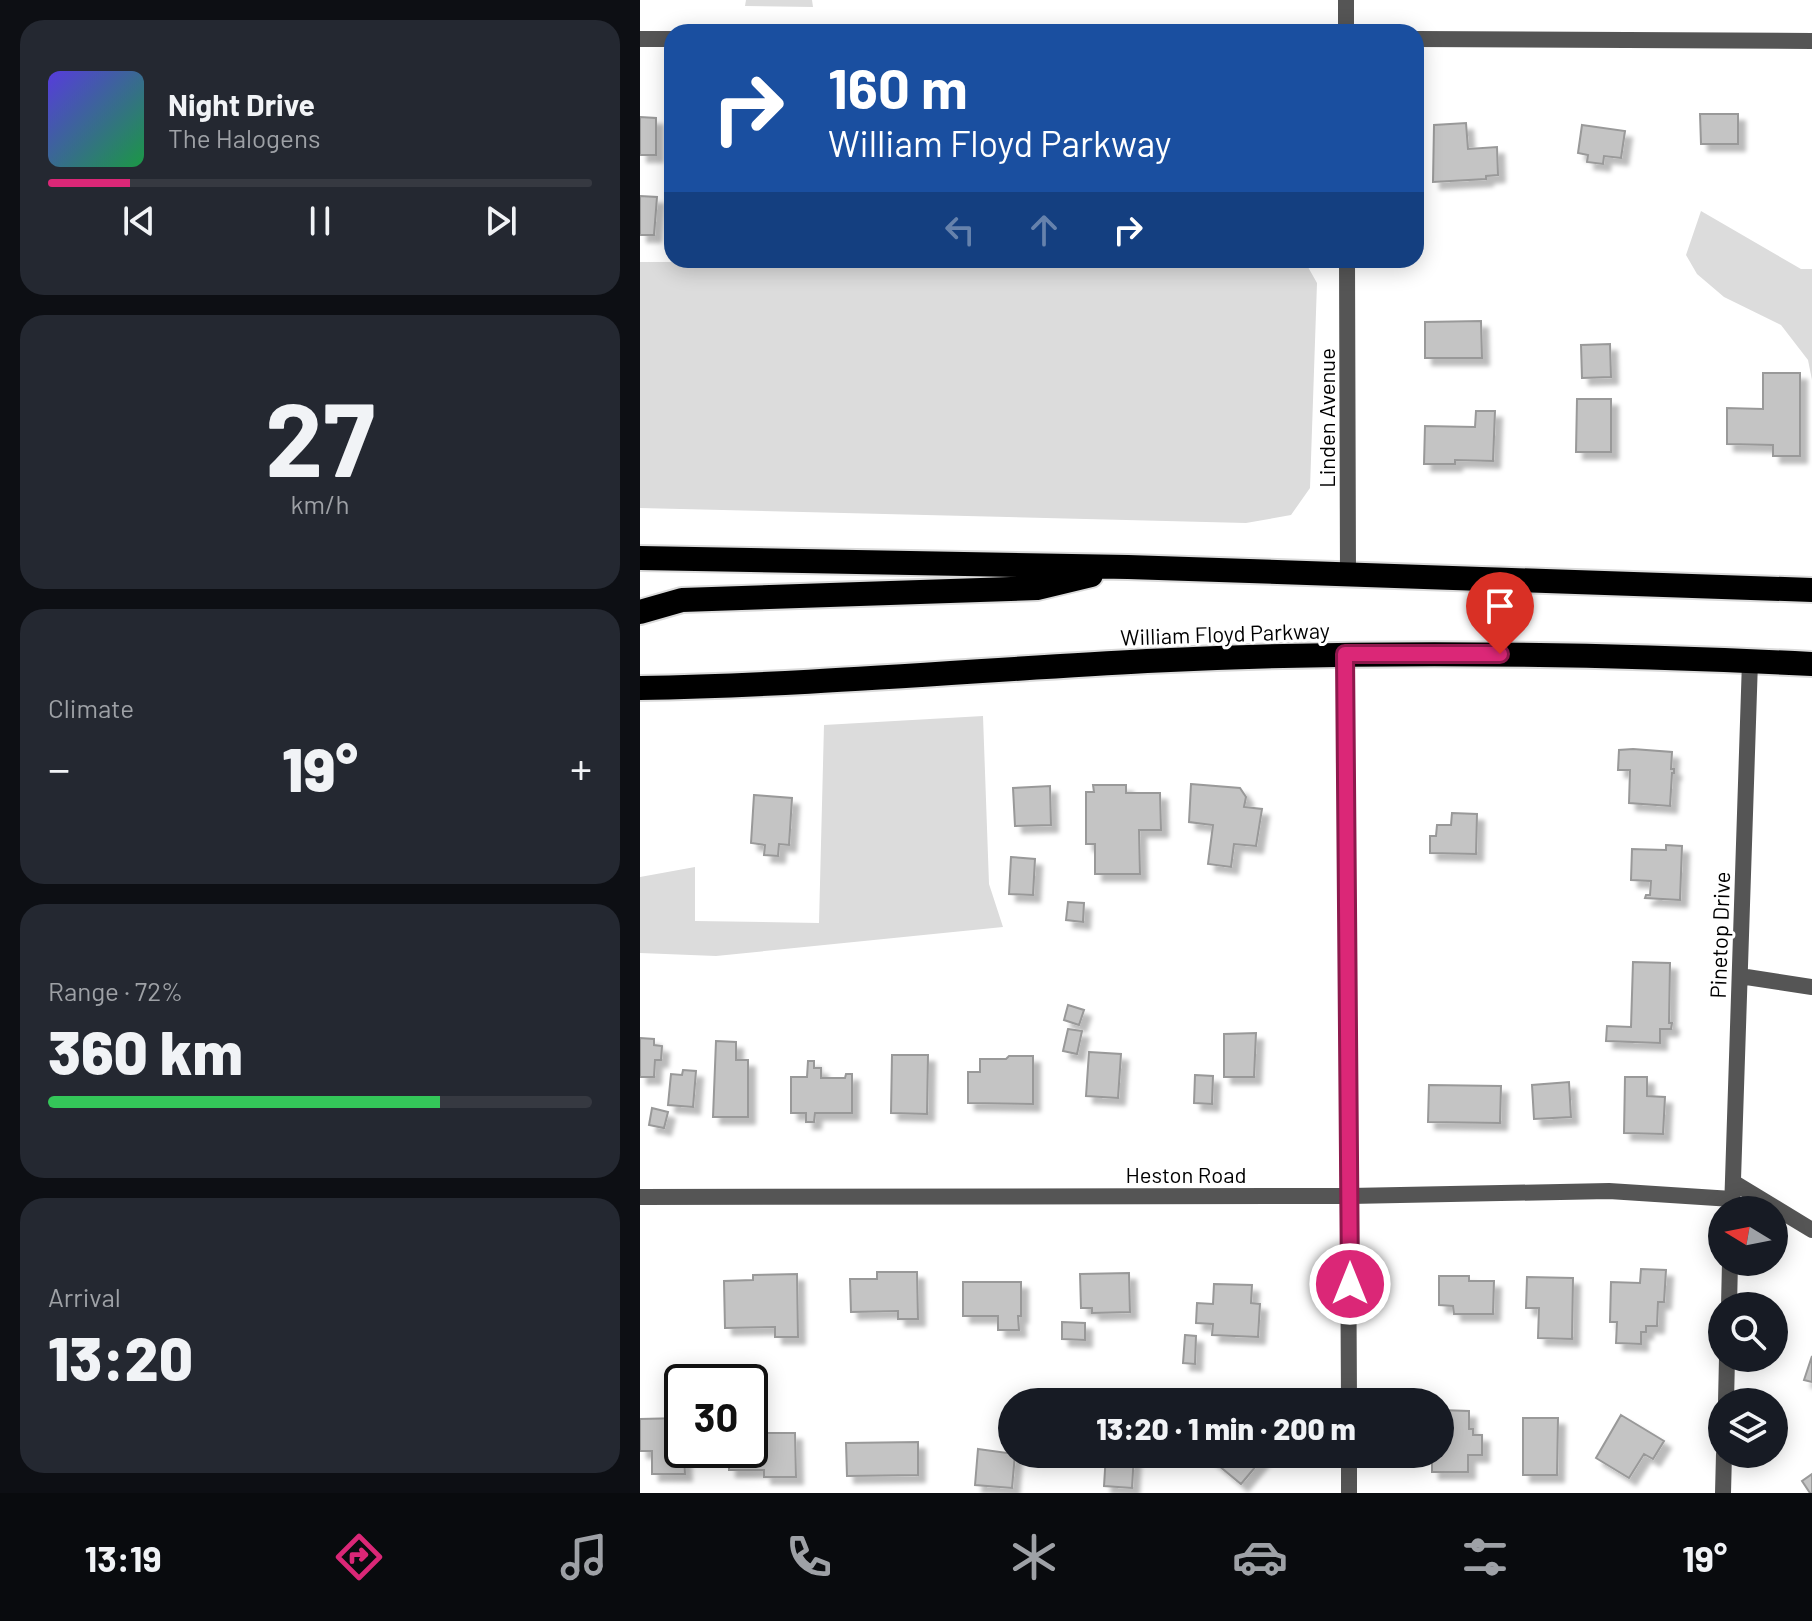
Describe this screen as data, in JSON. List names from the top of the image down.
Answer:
{
  "streets": {
    "highway": ["William Floyd Parkway"],
    "street": ["Linden Avenue", "Pinetop Drive", "Heston Road"]
  },
  "crossings": [
    ["William Floyd Parkway", "Pinetop Drive"]
  ],
  "north": "left",
  "page": {
    "turn": ["160 m", "William Floyd Parkway"],
    "song": ["Night Drive", "The Halogens"],
    "tile": [
      ["27", "km/h"],
      "Climate",
      ["Range · 72%", "360 km"],
      ["Arrival", "13:20"]
    ],
    "heat": ["−", "19°", "+"],
    "limit": "30",
    "trip": "13:20 · 1 min · 200 m",
    "tabs": ["13:19", "19°"]
  }
}
